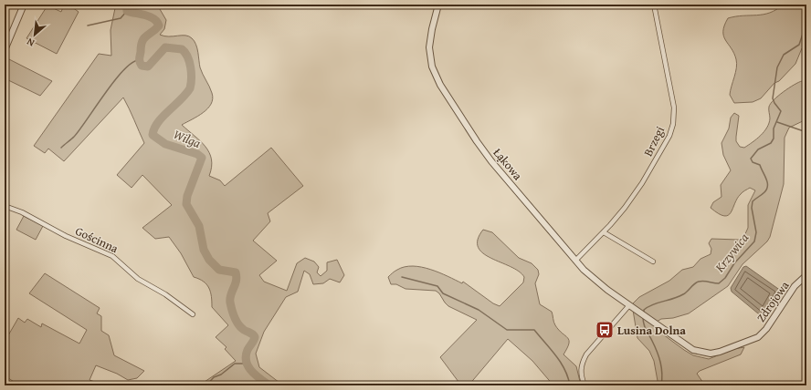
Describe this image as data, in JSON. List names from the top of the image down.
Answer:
{
  "streets": {
    "street": [
      "Brzegi",
      "Łąkowa",
      "Gościnna",
      "Zdrojowa"
    ]
  },
  "crossings": [
    ["Brzegi", "Łąkowa"],
    ["Łąkowa", "Zdrojowa"]
  ],
  "water": ["Wilga", "Krzywica"],
  "places": {
    "bus stop": ["Lusina Dolna"]
  },
  "north": "bottom left"
}
